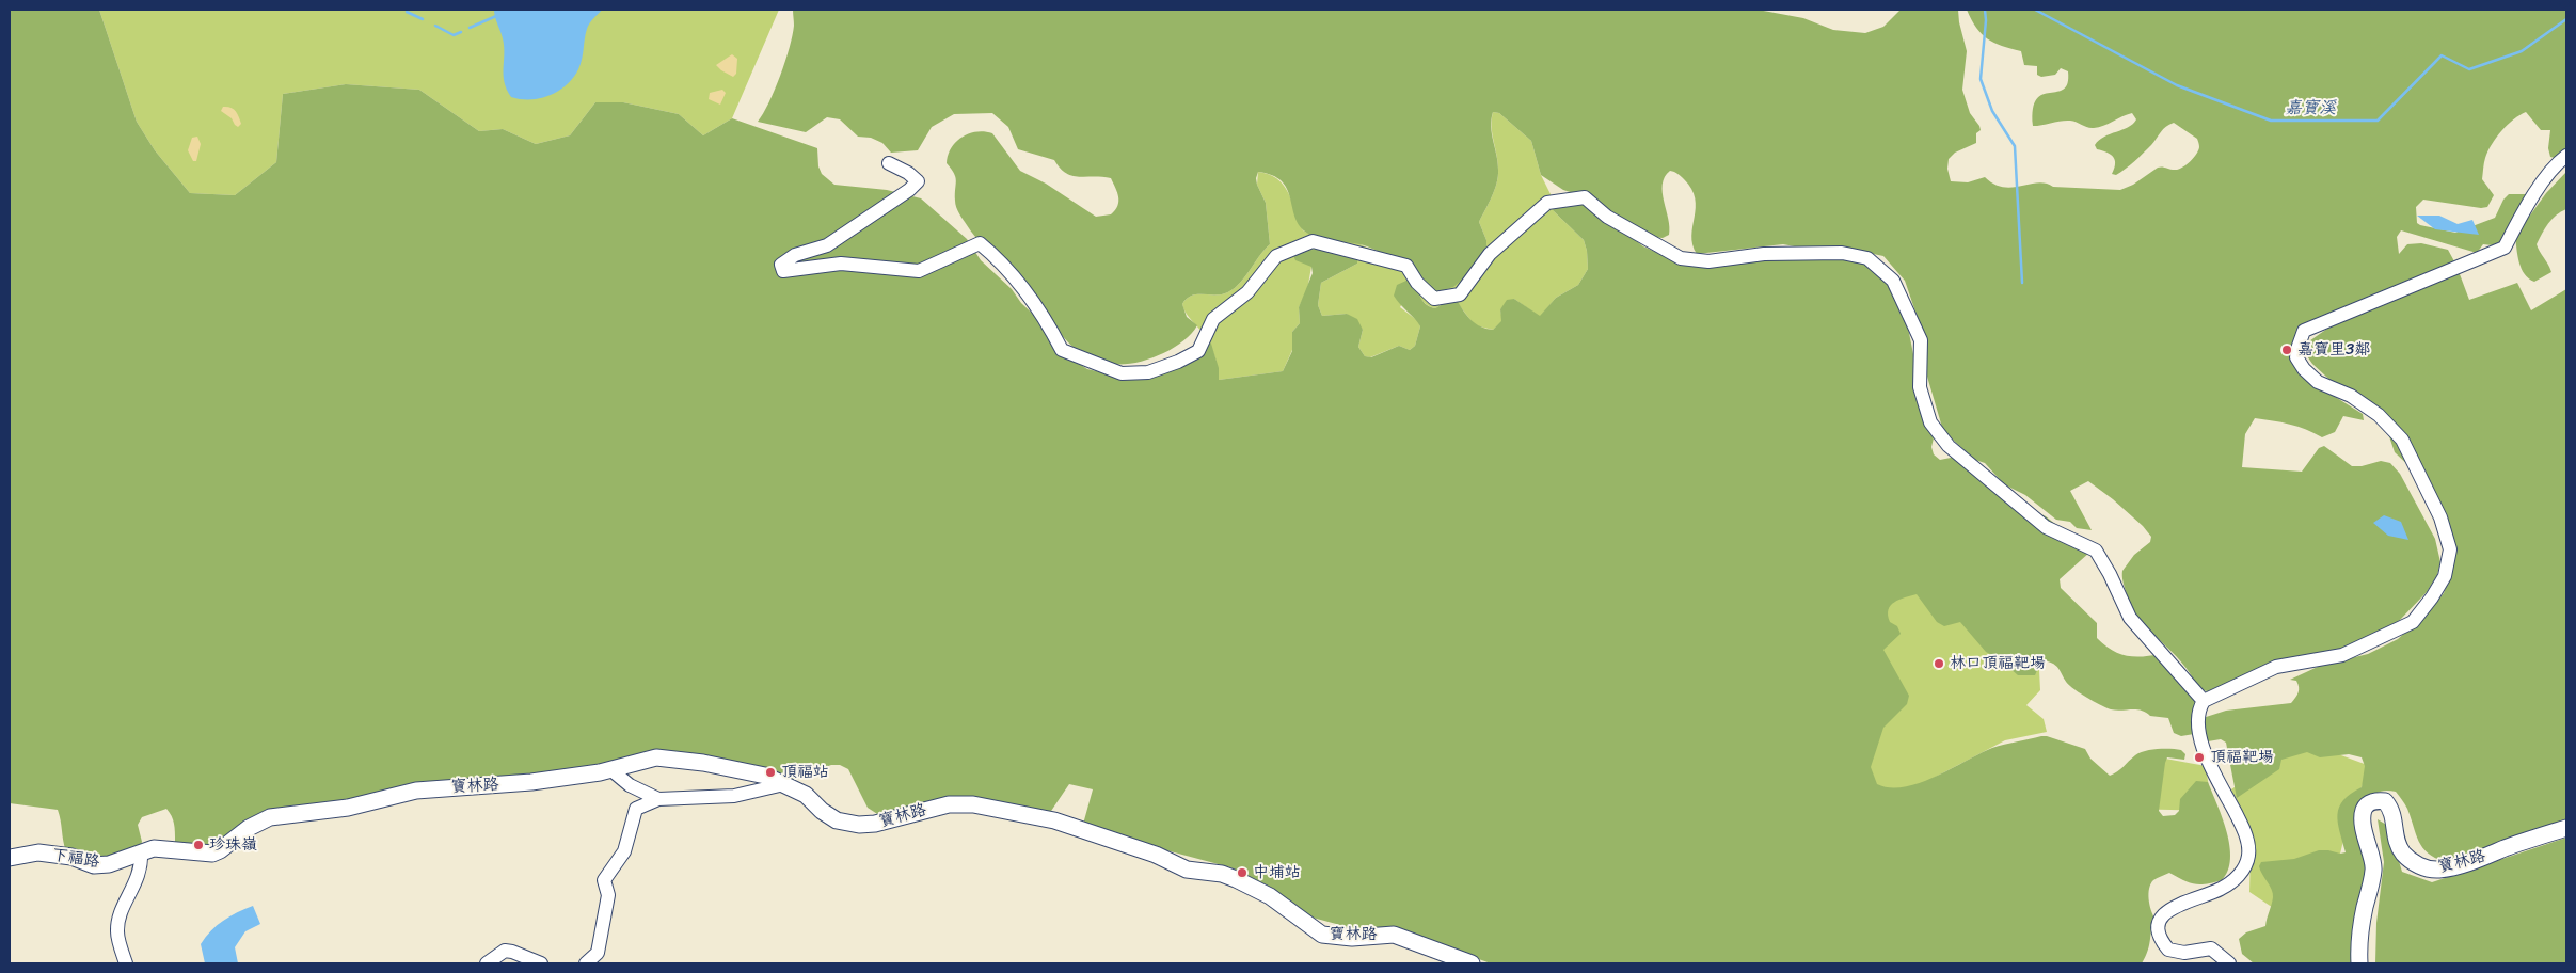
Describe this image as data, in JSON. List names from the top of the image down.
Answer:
{
  "streets": {
    "main road": ["寶林路", "下福路"]
  },
  "crossings": [
    ["寶林路", "下福路"]
  ],
  "water": ["嘉寶溪"],
  "places": [
    "嘉寶里3鄰",
    "林口頂福靶場",
    "頂福靶場",
    "頂福站",
    "珍珠嶺",
    "中埔站"
  ]
}
